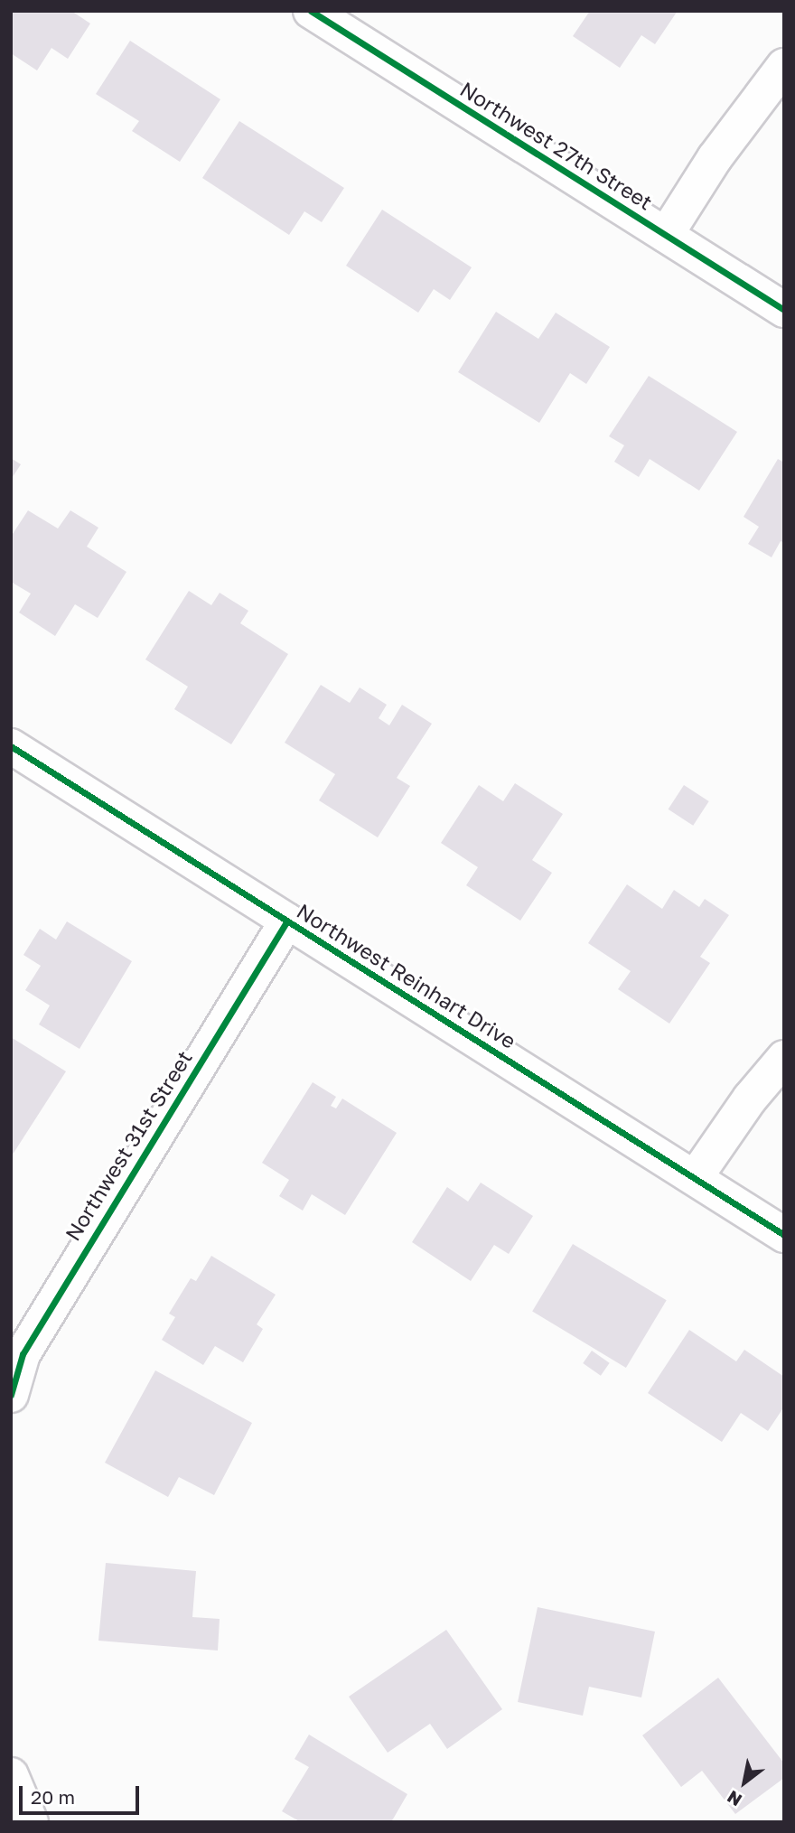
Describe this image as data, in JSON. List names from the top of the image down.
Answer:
{
  "streets": {
    "street": ["Northwest 27th Street", "Northwest Reinhart Drive", "Northwest 31st Street"]
  },
  "crossings": [
    ["Northwest Reinhart Drive", "Northwest 31st Street"]
  ],
  "scale_bar": "20 m",
  "north": "bottom left"
}
